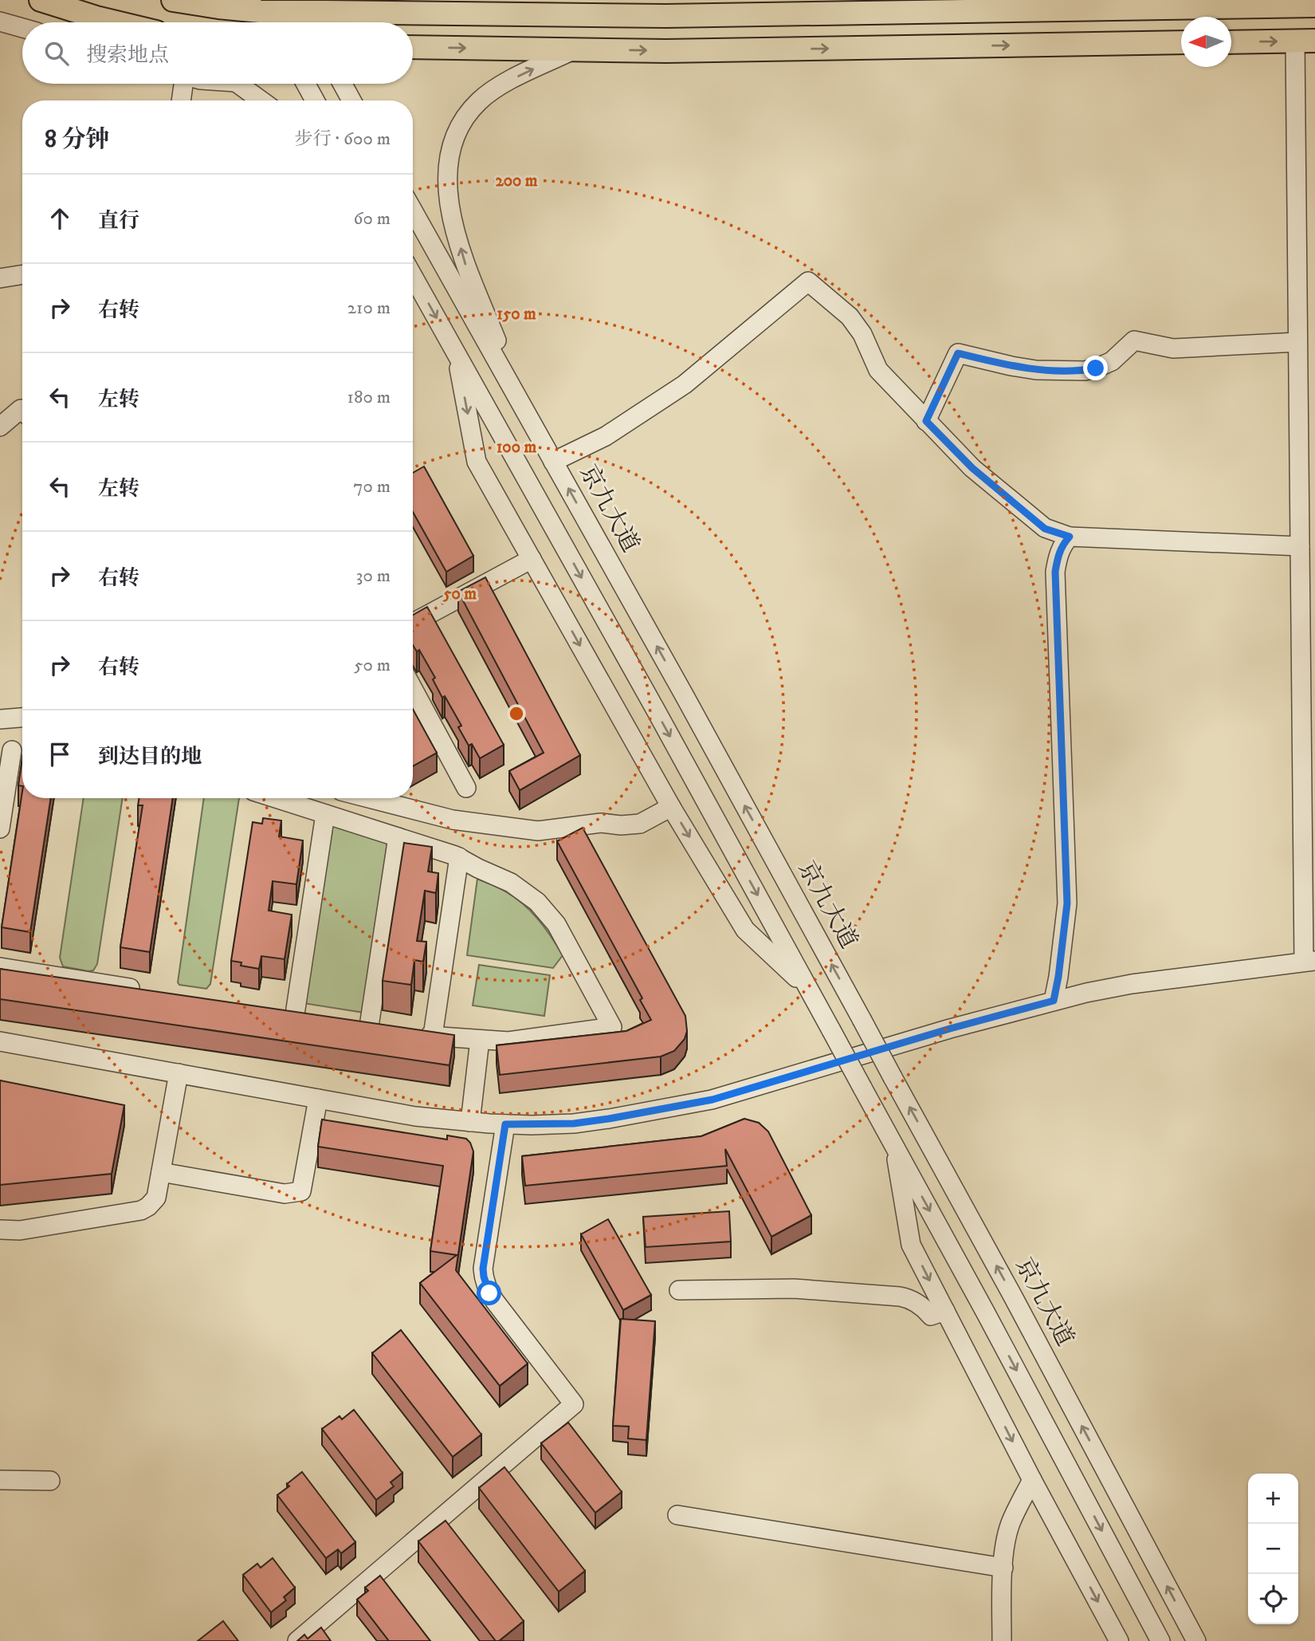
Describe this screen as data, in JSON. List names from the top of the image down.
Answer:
{
  "streets": {
    "street": ["京九大道"]
  },
  "north": "left",
  "page": {
    "search": "搜索地点",
    "heading": ["8 分钟", "步行 · 600 m"],
    "list": [
      ["直行", "60 m"],
      ["右转", "210 m"],
      ["左转", "180 m"],
      ["左转", "70 m"],
      ["右转", "30 m"],
      ["右转", "50 m"],
      "到达目的地"
    ],
    "map_buttons": ["+", "−"]
  },
  "rings": [
    "200 m",
    "150 m",
    "100 m",
    "50 m"
  ]
}
